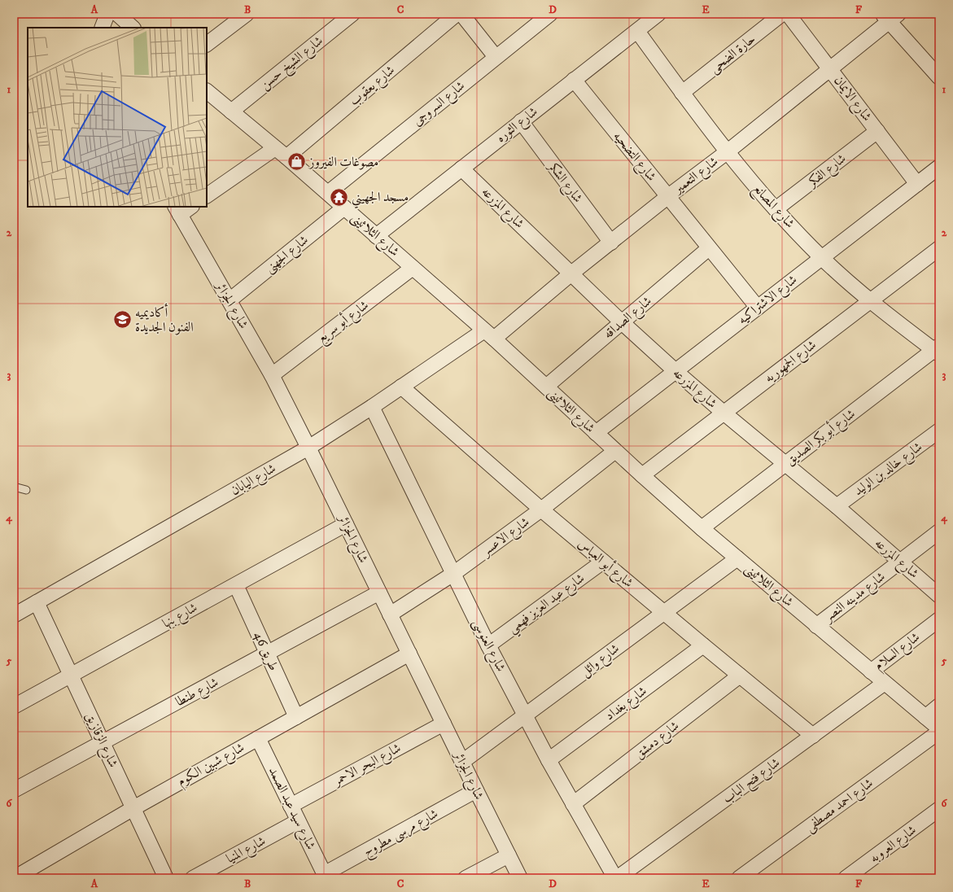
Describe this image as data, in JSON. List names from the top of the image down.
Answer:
{
  "streets": {
    "street": [
      "حارة الضحى",
      "شارع الشيخ حسن",
      "شارع يعقوب",
      "شارع الايمان",
      "شارع السروجى",
      "شارع الثوره",
      "شارع التضحيه",
      "شارع الفكر",
      "شارع التعمير",
      "شارع الشكر",
      "شارع المصانع",
      "شارع المزرعه",
      "شارع الثلاثينى",
      "شارع الجهنى",
      "شارع الاشتراكيه",
      "شارع الجزائر",
      "شارع الصداقه",
      "شارع أبو سريع",
      "شارع الجمهوريه",
      "شارع أبو بكر الصديق",
      "شارع خالد بن الوليد",
      "شارع اليابان",
      "شارع الاعسر",
      "شارع أبو العباس",
      "شارع مدينه النصر",
      "شارع عبد العزيز فهمي",
      "شارع بنها",
      "شارع العنوسى",
      "طريق 46",
      "شارع السلام",
      "شارع وائل",
      "شارع طنطا",
      "شارع بغداد",
      "شارع الزقازيق",
      "شارع دمشق",
      "شارع شبين الكوم",
      "شارع البحر الاحمر",
      "شارع فتح الباب",
      "شارع احمد مصطفى",
      "شارع سيد عبد الصمد",
      "شارع مرسى مطروح",
      "شارع العروبه",
      "شارع المنيا"
    ]
  },
  "crossings": [
    ["حارة الضحى", "شارع المصانع"],
    ["شارع الشيخ حسن", "شارع الثلاثينى"],
    ["شارع يعقوب", "شارع الثلاثينى"],
    ["شارع الايمان", "شارع الفكر"],
    ["شارع الايمان", "شارع التعمير"],
    ["شارع الايمان", "شارع الاشتراكيه"],
    ["شارع السروجى", "شارع الثلاثينى"],
    ["شارع الثوره", "شارع التضحيه"],
    ["شارع الثوره", "شارع الشكر"],
    ["شارع الثوره", "شارع المصانع"],
    ["شارع الثوره", "شارع المزرعه"],
    ["شارع الثوره", "شارع الثلاثينى"],
    ["شارع التضحيه", "شارع التعمير"],
    ["شارع التضحيه", "شارع الاشتراكيه"],
    ["شارع التضحيه", "شارع الصداقه"],
    ["شارع الفكر", "شارع المصانع"],
    ["شارع التعمير", "شارع الشكر"],
    ["شارع التعمير", "شارع المصانع"],
    ["شارع التعمير", "شارع المزرعه"],
    ["شارع التعمير", "شارع الثلاثينى"],
    ["شارع التعمير", "شارع اليابان"],
    ["شارع المصانع", "شارع الاشتراكيه"],
    ["شارع المصانع", "شارع الجمهوريه"],
    ["شارع المصانع", "شارع أبو بكر الصديق"],
    ["شارع المزرعه", "شارع الاشتراكيه"],
    ["شارع المزرعه", "شارع الصداقه"],
    ["شارع المزرعه", "شارع الجمهوريه"],
    ["شارع المزرعه", "شارع أبو بكر الصديق"],
    ["شارع المزرعه", "شارع خالد بن الوليد"],
    ["شارع المزرعه", "شارع مدينه النصر"],
    ["شارع الثلاثينى", "شارع الجهنى"],
    ["شارع الثلاثينى", "شارع الاشتراكيه"],
    ["شارع الثلاثينى", "شارع الصداقه"],
    ["شارع الثلاثينى", "شارع أبو سريع"],
    ["شارع الثلاثينى", "شارع الجمهوريه"],
    ["شارع الثلاثينى", "شارع أبو بكر الصديق"],
    ["شارع الثلاثينى", "شارع اليابان"],
    ["شارع الثلاثينى", "شارع الاعسر"],
    ["شارع الثلاثينى", "شارع مدينه النصر"],
    ["شارع الثلاثينى", "شارع السلام"],
    ["شارع الثلاثينى", "شارع وائل"],
    ["شارع الثلاثينى", "شارع فتح الباب"],
    ["شارع الجهنى", "شارع الجزائر"],
    ["شارع الجزائر", "شارع أبو سريع"],
    ["شارع الجزائر", "شارع اليابان"],
    ["شارع الجزائر", "شارع الاعسر"],
    ["شارع الجزائر", "شارع بنها"],
    ["شارع الجزائر", "شارع وائل"],
    ["شارع الجزائر", "شارع طنطا"],
    ["شارع الجزائر", "شارع شبين الكوم"],
    ["شارع الجزائر", "شارع البحر الاحمر"],
    ["شارع الجزائر", "شارع مرسى مطروح"],
    ["شارع اليابان", "شارع أبو العباس"],
    ["شارع اليابان", "شارع العنوسى"],
    ["شارع اليابان", "شارع الزقازيق"],
    ["شارع الاعسر", "شارع أبو العباس"],
    ["شارع الاعسر", "شارع العنوسى"],
    ["شارع أبو العباس", "شارع عبد العزيز فهمي"],
    ["شارع أبو العباس", "شارع وائل"],
    ["شارع أبو العباس", "شارع بغداد"],
    ["شارع أبو العباس", "شارع دمشق"],
    ["شارع أبو العباس", "شارع فتح الباب"],
    ["شارع عبد العزيز فهمي", "شارع العنوسى"],
    ["شارع بنها", "طريق 46"],
    ["شارع بنها", "شارع الزقازيق"],
    ["شارع العنوسى", "شارع وائل"],
    ["شارع العنوسى", "شارع بغداد"],
    ["شارع العنوسى", "شارع دمشق"],
    ["شارع العنوسى", "شارع فتح الباب"],
    ["طريق 46", "شارع طنطا"],
    ["طريق 46", "شارع شبين الكوم"],
    ["شارع طنطا", "شارع الزقازيق"],
    ["شارع الزقازيق", "شارع شبين الكوم"],
    ["شارع شبين الكوم", "شارع سيد عبد الصمد"],
    ["شارع البحر الاحمر", "شارع سيد عبد الصمد"],
    ["شارع سيد عبد الصمد", "شارع مرسى مطروح"],
    ["شارع سيد عبد الصمد", "شارع المنيا"]
  ],
  "places": {
    "shop": ["مصوغات الفيروز"],
    "temple": ["مسجد الجهيني"],
    "school or university": ["أكاديميه الفنون الجديدة"]
  },
  "grid": {
    "columns": [
      "A",
      "B",
      "C",
      "D",
      "E",
      "F"
    ],
    "rows": [
      "1",
      "2",
      "3",
      "4",
      "5",
      "6"
    ]
  }
}
